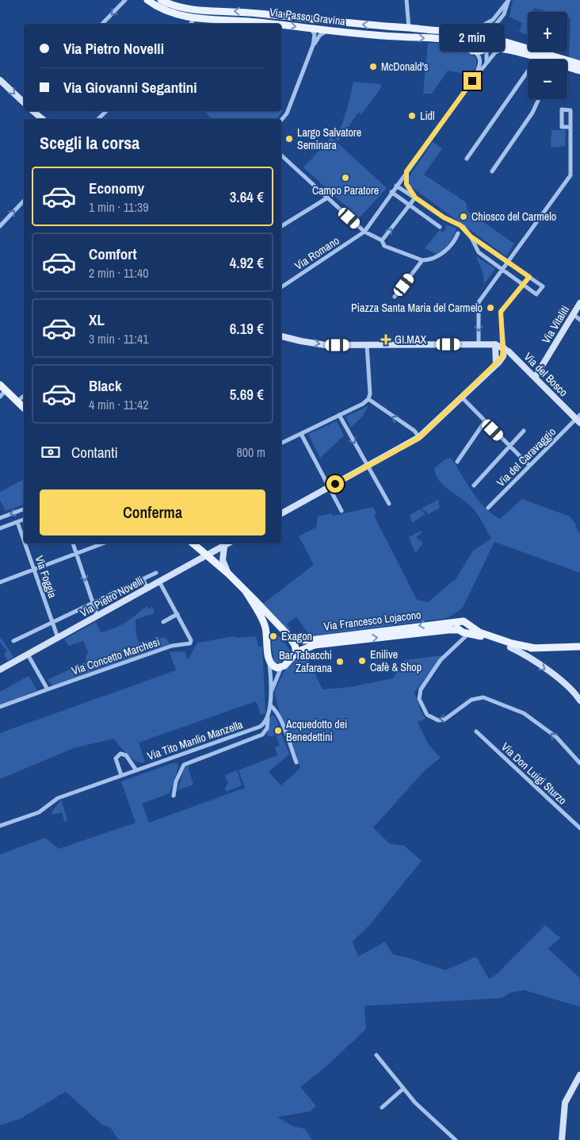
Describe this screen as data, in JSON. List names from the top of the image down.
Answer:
{
  "streets": {
    "main road": [
      "Via Passo Gravina",
      "Via Vitaliti",
      "Via del Bosco",
      "Via Pietro Novelli",
      "Via Francesco Lojacono"
    ],
    "street": [
      "Via Romano",
      "Via del Caravaggio",
      "Via Foggia",
      "Via Concetto Marchesi",
      "Via Tito Manlio Manzella",
      "Via Don Luigi Sturzo"
    ]
  },
  "crossings": [
    ["Via Vitaliti", "Via del Bosco"],
    ["Via del Bosco", "Via del Caravaggio"],
    ["Via Foggia", "Via Pietro Novelli"]
  ],
  "places": {
    "other": [
      "McDonald's",
      "Lidl",
      "Largo Salvatore Seminara",
      "Campo Paratore",
      "Chiosco del Carmelo",
      "Piazza Santa Maria del Carmelo",
      "Exagon",
      "Enilive Cafè & Shop",
      "Bar Tabacchi Zafarana",
      "Acquedotto dei Benedettini"
    ],
    "health": ["GI.MAX"]
  },
  "page": {
    "map_buttons": ["+", "−"],
    "bubble": "2 min",
    "banner": ["Via Pietro Novelli", "Via Giovanni Segantini"],
    "heading": "Scegli la corsa",
    "list": [
      {
        "name": "Economy",
        "note": "1 min · 11:39",
        "value": "3.64 €"
      },
      {
        "name": "Comfort",
        "note": "2 min · 11:40",
        "value": "4.92 €"
      },
      {
        "name": "XL",
        "note": "3 min · 11:41",
        "value": "6.19 €"
      },
      {
        "name": "Black",
        "note": "4 min · 11:42",
        "value": "5.69 €"
      }
    ],
    "pay": ["Contanti", "800 m"],
    "buttons": "Conferma"
  }
}
